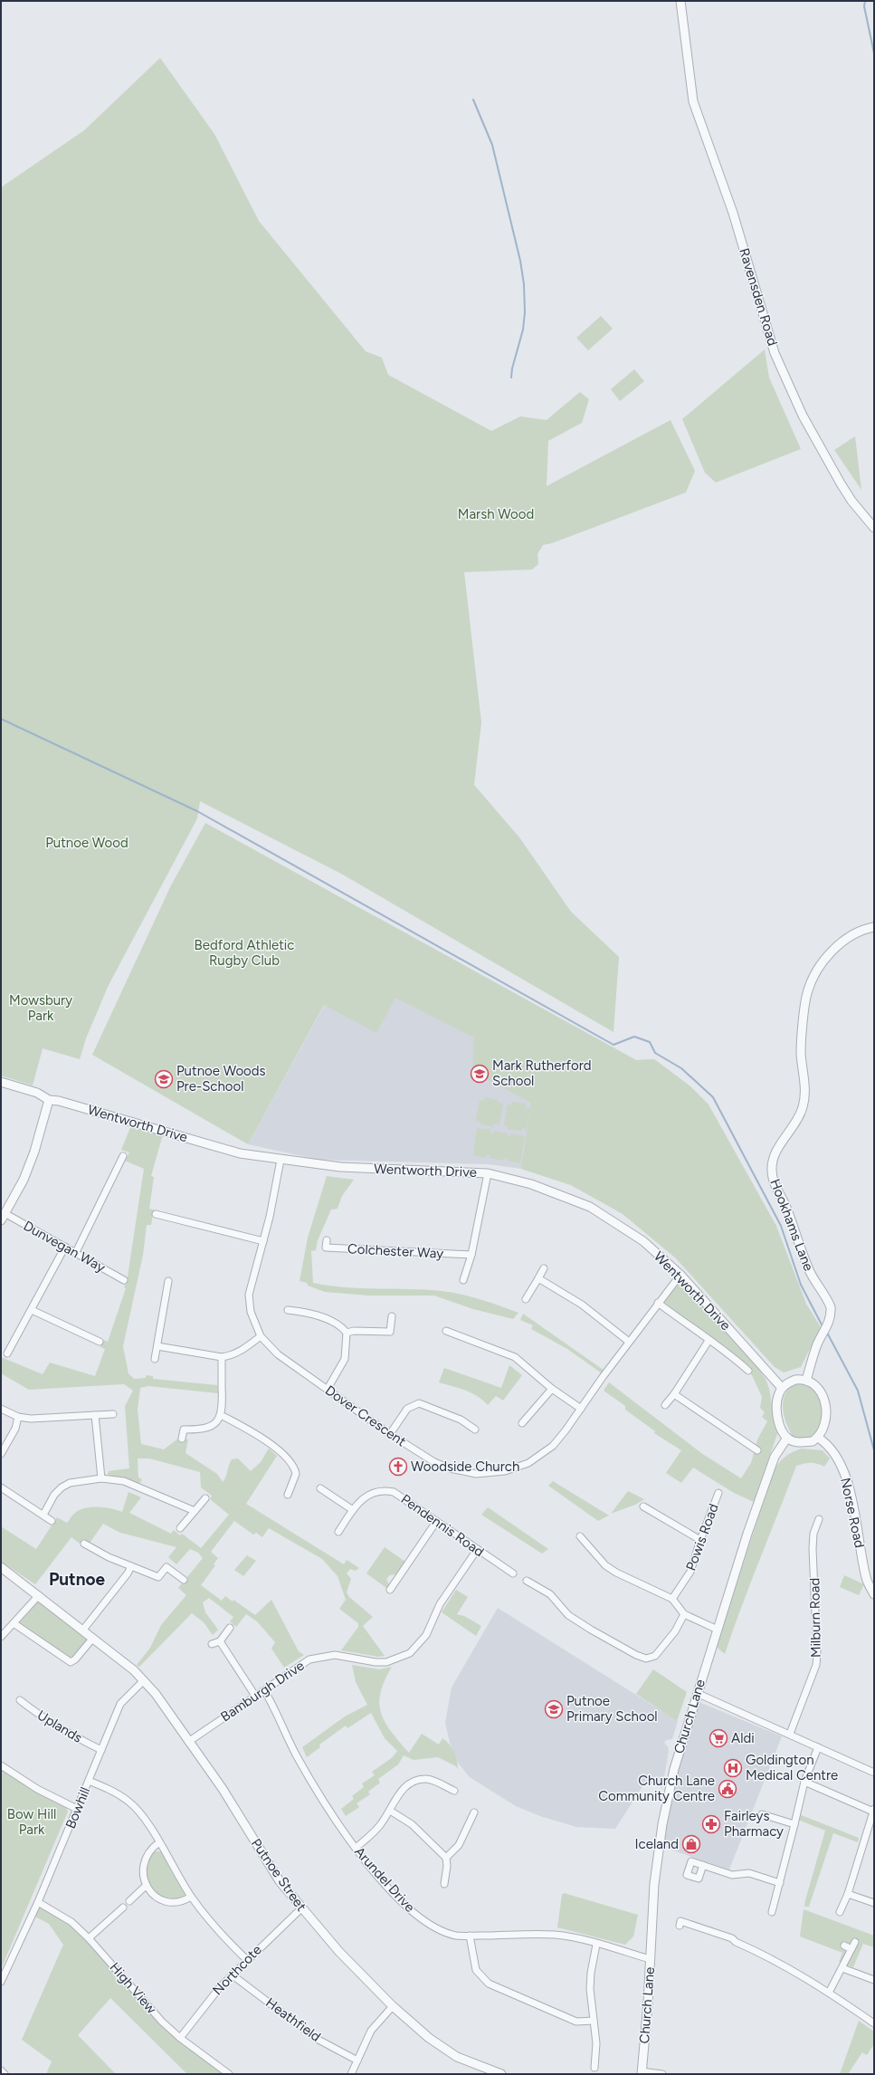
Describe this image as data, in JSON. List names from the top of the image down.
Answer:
{
  "streets": {
    "street": [
      "Ravensden Road",
      "Wentworth Drive",
      "Hookhams Lane",
      "Dunvegan Way",
      "Colchester Way",
      "Dover Crescent",
      "Norse Road",
      "Pendennis Road",
      "Powis Road",
      "Milburn Road",
      "Bamburgh Drive",
      "Church Lane",
      "Uplands",
      "Bowhill",
      "Putnoe Street",
      "Arundel Drive",
      "Northcote",
      "High View",
      "Heathfield"
    ]
  },
  "crossings": [
    ["Wentworth Drive", "Hookhams Lane"],
    ["Wentworth Drive", "Dover Crescent"],
    ["Wentworth Drive", "Norse Road"],
    ["Wentworth Drive", "Church Lane"],
    ["Hookhams Lane", "Norse Road"],
    ["Hookhams Lane", "Church Lane"],
    ["Norse Road", "Church Lane"],
    ["Pendennis Road", "Bamburgh Drive"],
    ["Bamburgh Drive", "Putnoe Street"],
    ["Bamburgh Drive", "Arundel Drive"],
    ["Church Lane", "Arundel Drive"],
    ["Uplands", "Bowhill"],
    ["Bowhill", "Putnoe Street"],
    ["Bowhill", "High View"],
    ["Putnoe Street", "Northcote"],
    ["Northcote", "High View"],
    ["Northcote", "Heathfield"]
  ],
  "districts": ["Putnoe"],
  "parks": [
    "Marsh Wood",
    "Putnoe Wood",
    "Bedford Athletic Rugby Club",
    "Mowsbury Park",
    "Bow Hill Park"
  ],
  "places": {
    "school or university": ["Mark Rutherford School", "Putnoe Woods Pre-School", "Putnoe Primary School"],
    "church": ["Woodside Church"],
    "supermarket": ["Aldi"],
    "hospital": ["Goldington Medical Centre"],
    "public building": ["Church Lane Community Centre"],
    "pharmacy": ["Fairleys Pharmacy"],
    "shop": ["Iceland"]
  }
}
